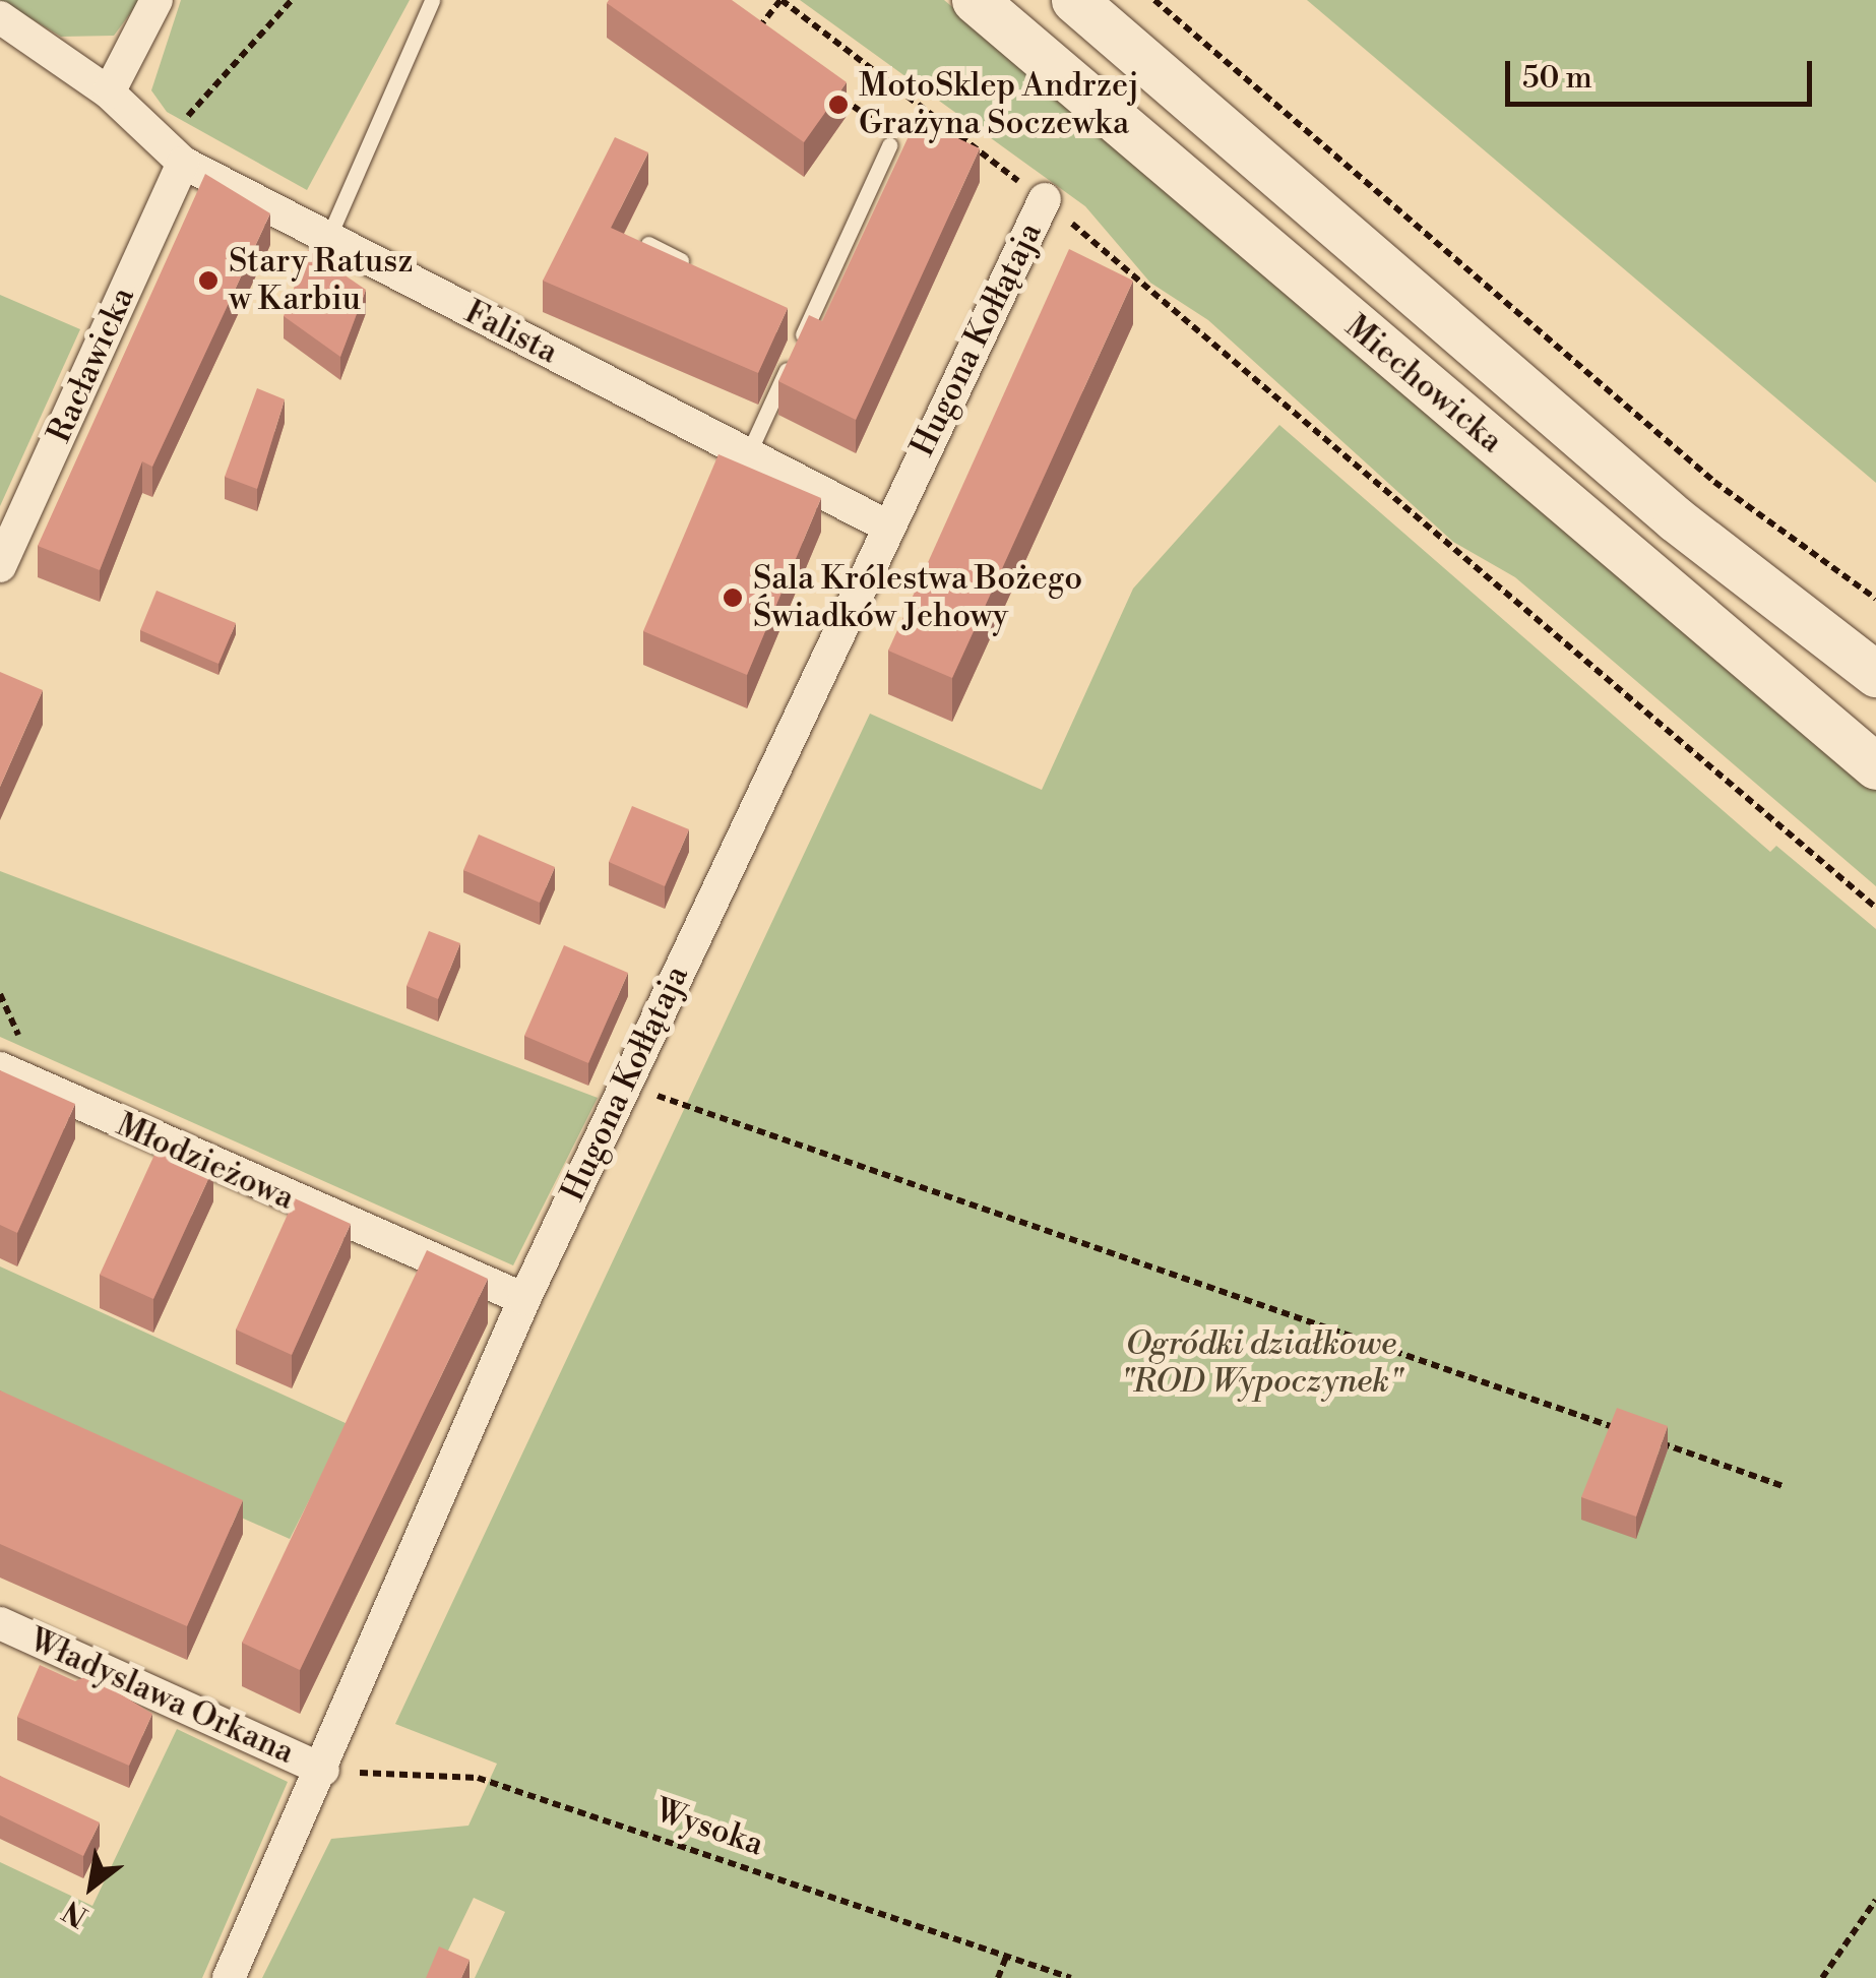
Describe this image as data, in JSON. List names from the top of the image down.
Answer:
{
  "streets": {
    "main road": ["Miechowicka"],
    "street": [
      "Falista",
      "Hugona Kołłątaja",
      "Racławicka",
      "Młodzieżowa",
      "Władyslawa Orkana"
    ],
    "path": ["Wysoka"]
  },
  "crossings": [
    ["Falista", "Hugona Kołłątaja"],
    ["Falista", "Racławicka"],
    ["Hugona Kołłątaja", "Młodzieżowa"],
    ["Hugona Kołłątaja", "Władyslawa Orkana"],
    ["Hugona Kołłątaja", "Wysoka"],
    ["Władyslawa Orkana", "Wysoka"]
  ],
  "parks": ["Ogródki działkowe \"ROD Wypoczynek\""],
  "places": ["MotoSklep Andrzej Grażyna Soczewka", "Stary Ratusz w Karbiu", "Sala Królestwa Bożego Świadków Jehowy"],
  "scale_bar": "50 m",
  "north": "bottom left"
}
